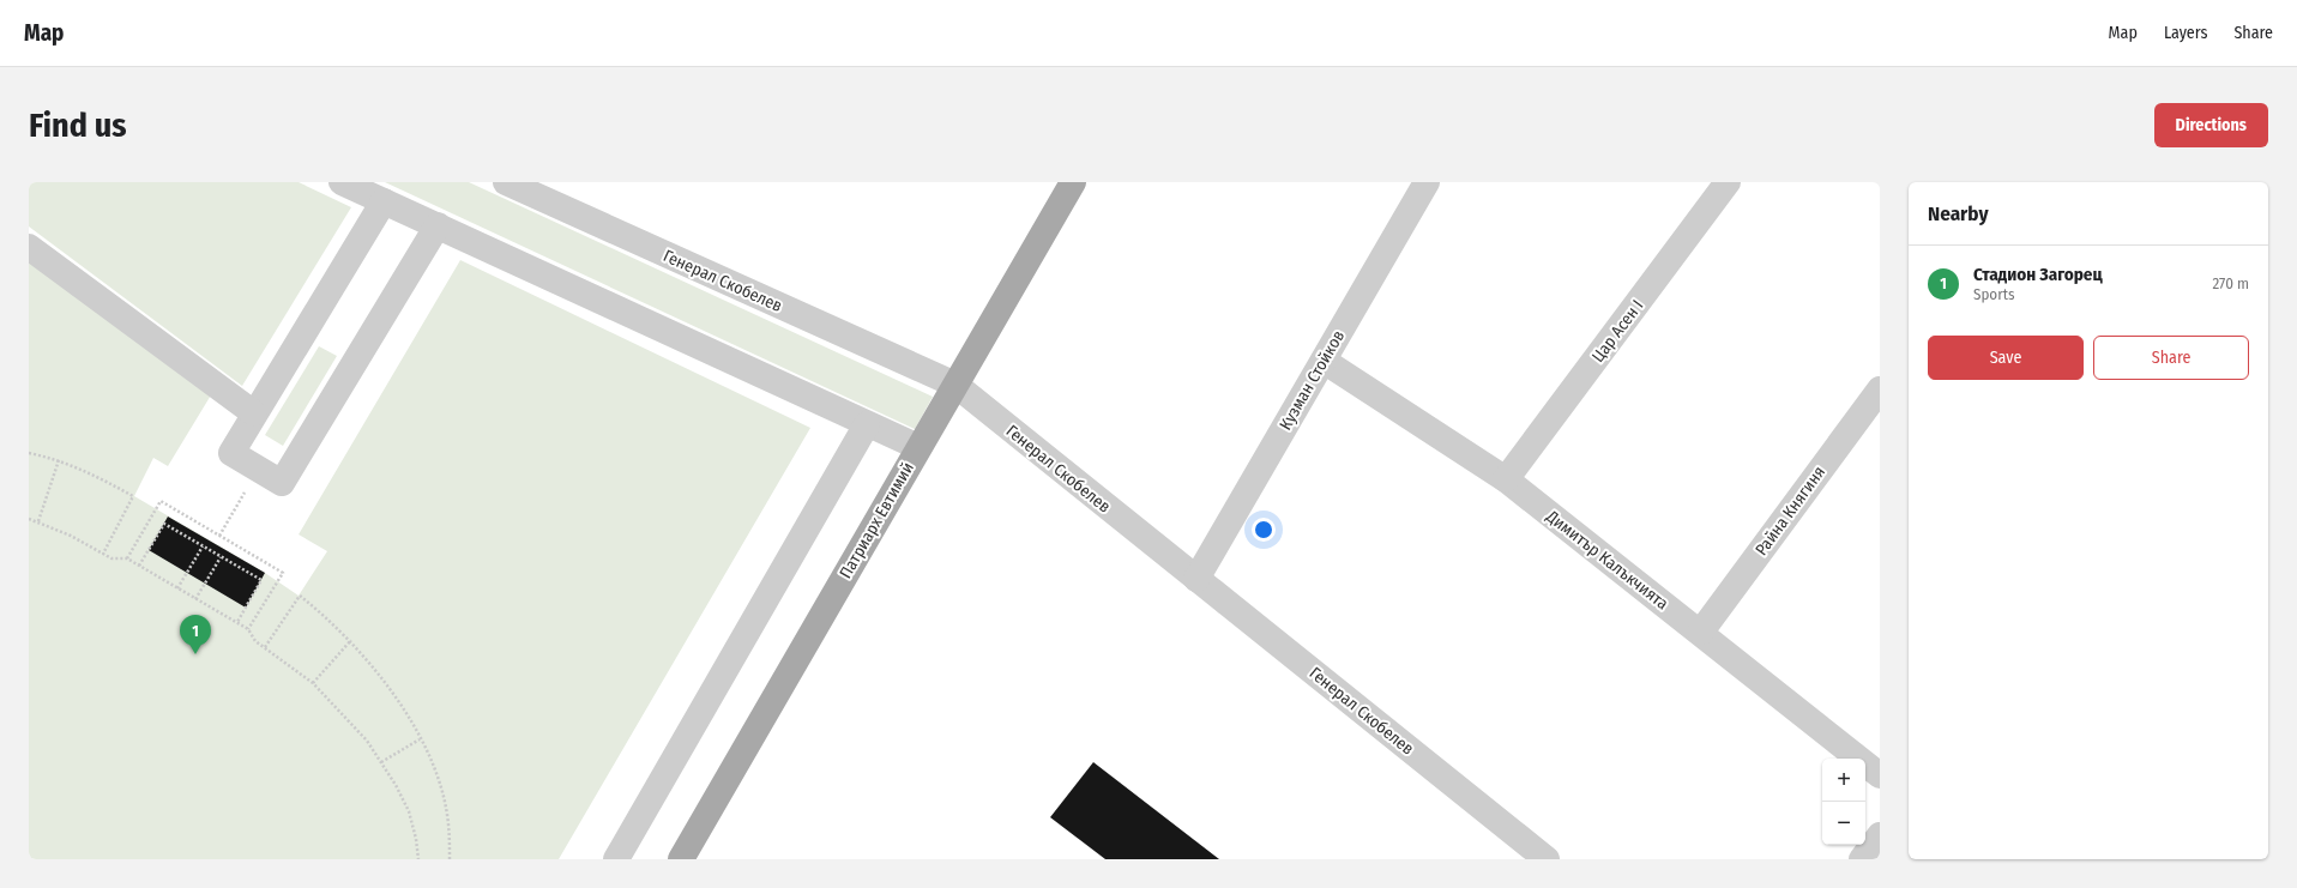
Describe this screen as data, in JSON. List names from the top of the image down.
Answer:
{
  "streets": {
    "main road": ["Патриарх Евтимий"],
    "street": [
      "Генерал Скобелев",
      "Цар Асен I",
      "Кузман Стойков",
      "Райна Княгиня",
      "Димитър Калъкчията"
    ]
  },
  "crossings": [
    ["Генерал Скобелев", "Кузман Стойков"],
    ["Генерал Скобелев", "Патриарх Евтимий"],
    ["Цар Асен I", "Димитър Калъкчията"],
    ["Кузман Стойков", "Димитър Калъкчията"],
    ["Райна Княгиня", "Димитър Калъкчията"]
  ],
  "page": {
    "header": "Map",
    "nav": ["Map", "Layers", "Share"],
    "buttons": [
      "Directions",
      ["Save", "Share"]
    ],
    "title": "Find us",
    "heading": "Nearby",
    "list": [
      {
        "mark": "1",
        "name": "Стадион Загорец",
        "note": "Sports",
        "value": "270 m"
      }
    ],
    "pins": "1",
    "map_buttons": ["+", "−"]
  }
}
